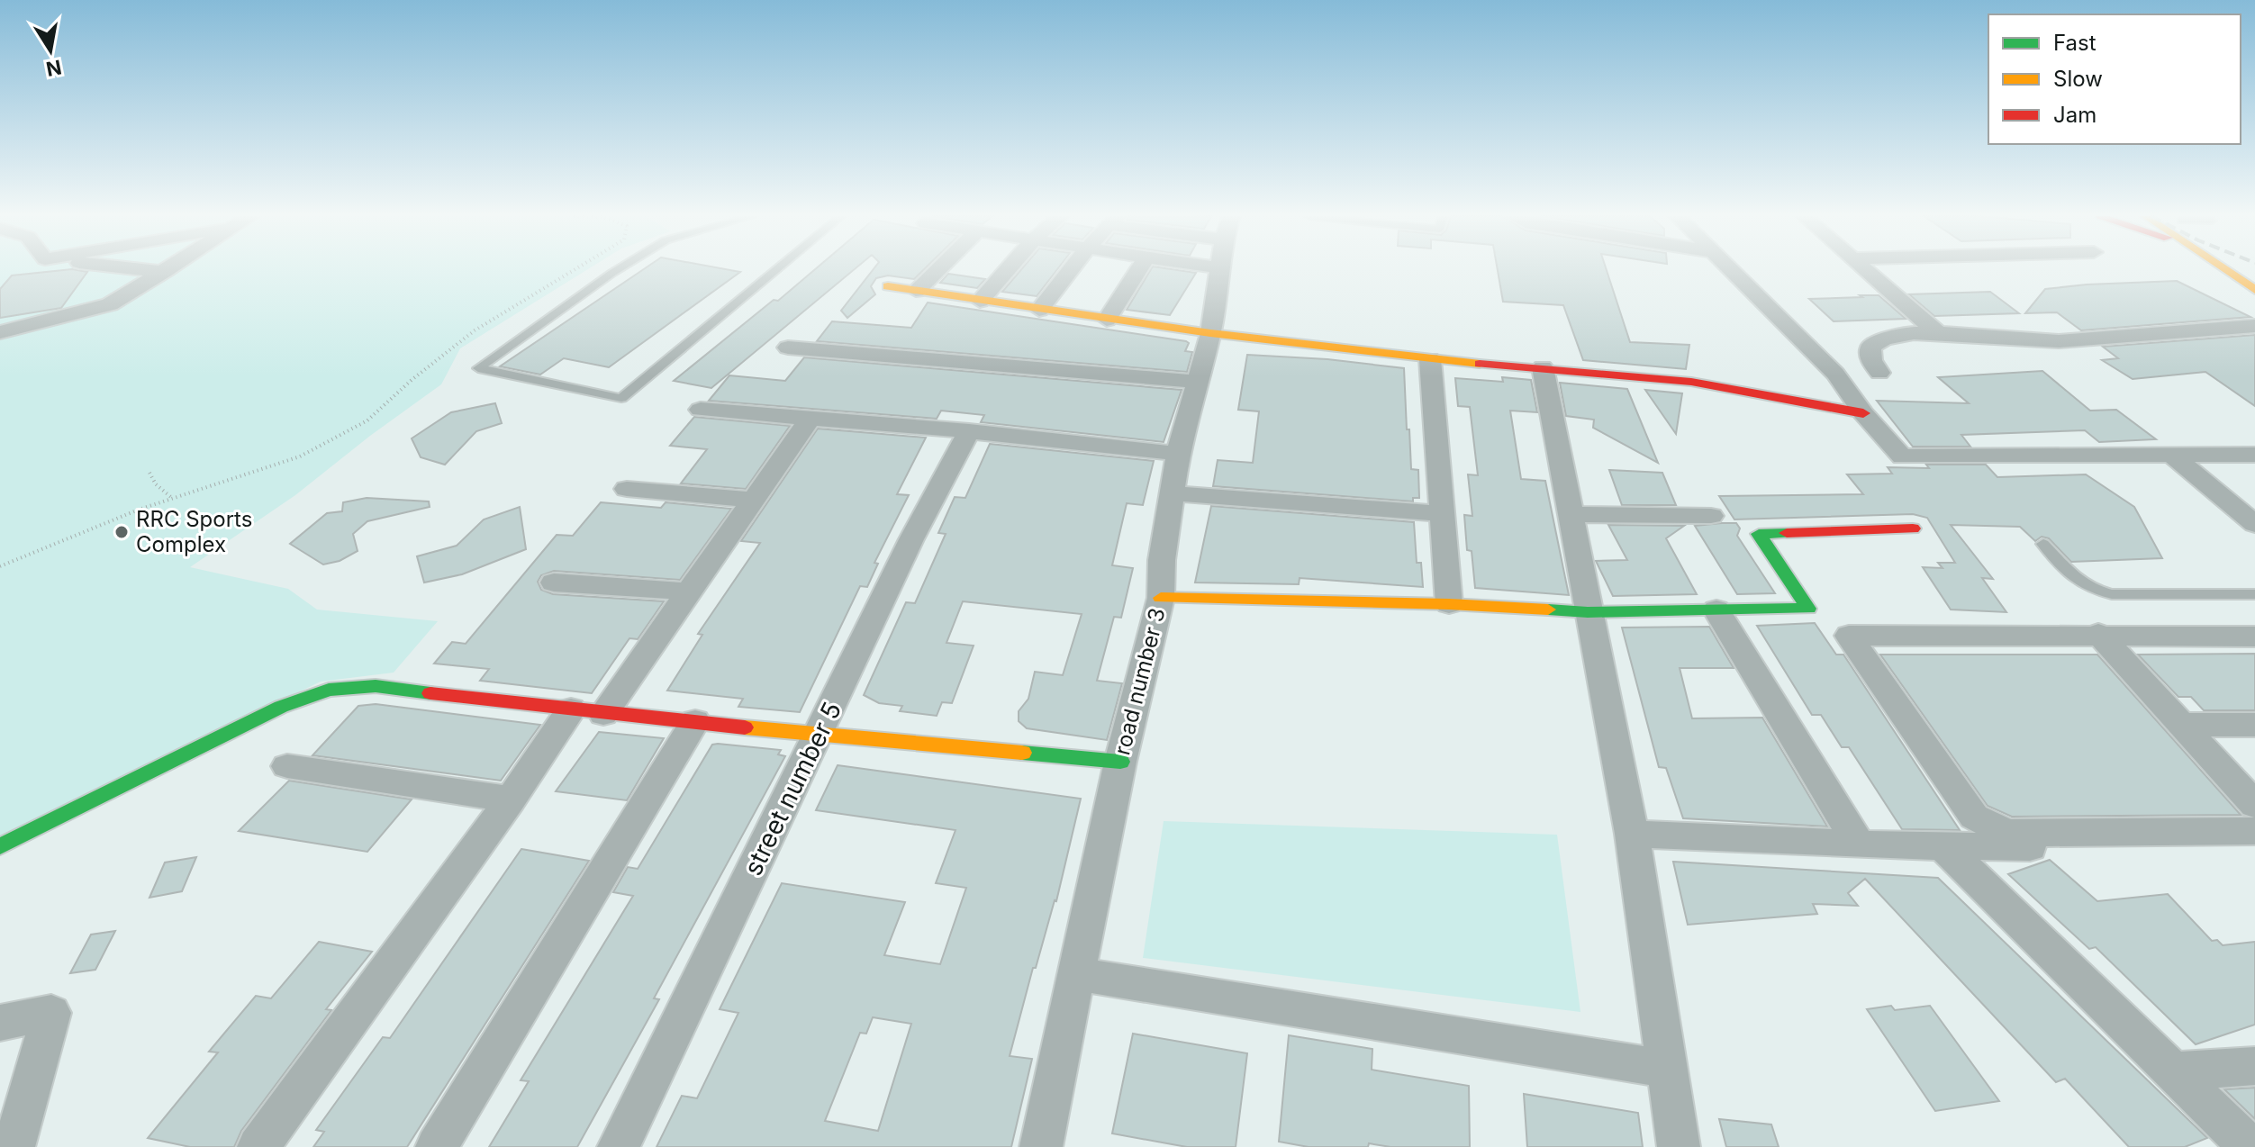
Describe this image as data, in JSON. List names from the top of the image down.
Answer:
{
  "streets": {
    "street": ["road number 3", "street number 5"]
  },
  "places": ["RRC Sports Complex"],
  "legend": ["Fast", "Slow", "Jam"],
  "north": "bottom"
}
